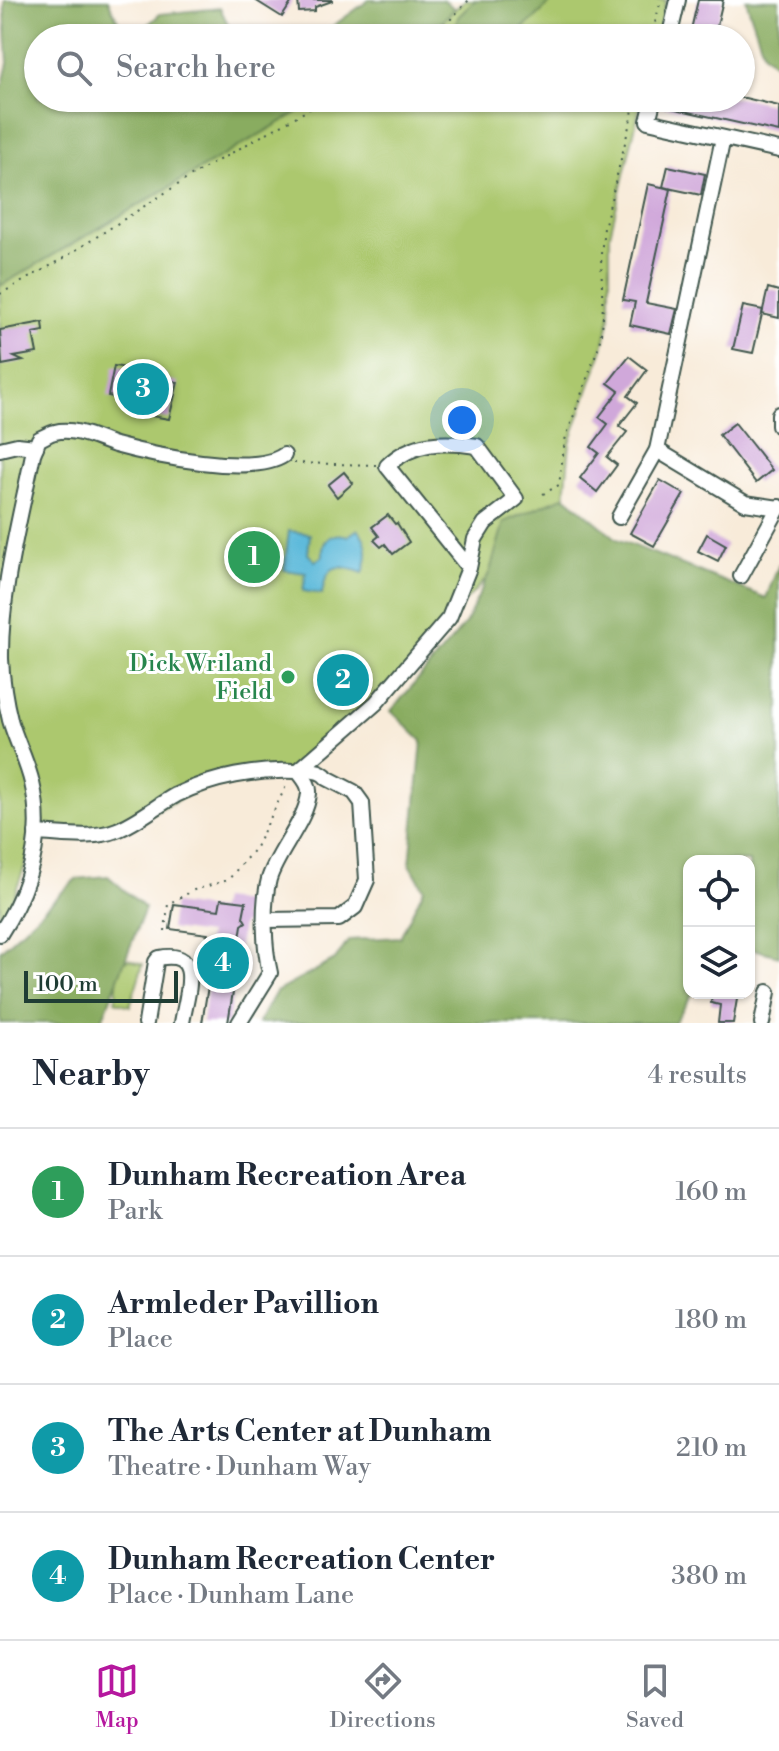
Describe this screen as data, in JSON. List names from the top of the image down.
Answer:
{
  "places": ["Dick Wriland Field"],
  "scale_bar": "100 m",
  "page": {
    "search": "Search here",
    "pins": [
      "3",
      "1",
      "2",
      "4"
    ],
    "scale": "100 m",
    "heading": ["Nearby", "4 results"],
    "list": [
      {
        "mark": "1",
        "name": "Dunham Recreation Area",
        "note": "Park",
        "value": "160 m"
      },
      {
        "mark": "2",
        "name": "Armleder Pavillion",
        "note": "Place",
        "value": "180 m"
      },
      {
        "mark": "3",
        "name": "The Arts Center at Dunham",
        "note": "Theatre · Dunham Way",
        "value": "210 m"
      },
      {
        "mark": "4",
        "name": "Dunham Recreation Center",
        "note": "Place · Dunham Lane",
        "value": "380 m"
      }
    ],
    "nav": ["Map", "Directions", "Saved"]
  }
}
